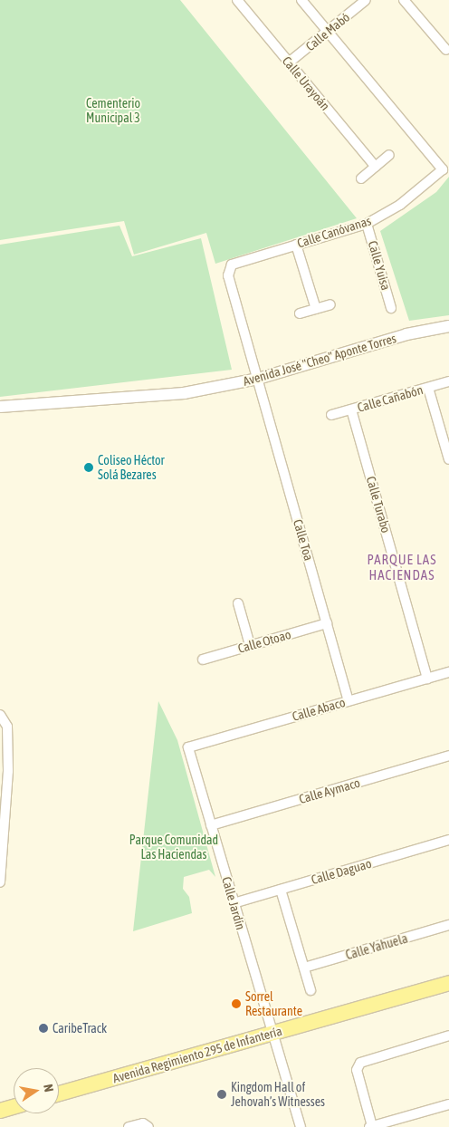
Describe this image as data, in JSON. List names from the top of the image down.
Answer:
{
  "streets": {
    "main road": ["Avenida Regimiento 295 de Infantería"],
    "street": [
      "Calle Mabó",
      "Calle Urayoán",
      "Calle Canóvanas",
      "Calle Yuisa",
      "Avenida José \"Cheo\" Aponte Torres",
      "Calle Cañabón",
      "Calle Turabo",
      "Calle Toa",
      "Calle Otoao",
      "Calle Abaco",
      "Calle Aymaco",
      "Calle Daguao",
      "Calle Jardín",
      "Calle Yahuela"
    ]
  },
  "crossings": [
    ["Calle Mabó", "Calle Urayoán"],
    ["Calle Mabó", "Calle Canóvanas"],
    ["Calle Canóvanas", "Calle Yuisa"],
    ["Calle Canóvanas", "Avenida José \"Cheo\" Aponte Torres"],
    ["Calle Canóvanas", "Calle Toa"],
    ["Avenida José \"Cheo\" Aponte Torres", "Calle Toa"],
    ["Calle Cañabón", "Calle Turabo"],
    ["Calle Turabo", "Calle Abaco"],
    ["Calle Toa", "Calle Otoao"],
    ["Calle Toa", "Calle Abaco"],
    ["Calle Abaco", "Calle Jardín"],
    ["Calle Aymaco", "Calle Jardín"],
    ["Calle Daguao", "Calle Jardín"],
    ["Calle Jardín", "Avenida Regimiento 295 de Infantería"]
  ],
  "districts": ["PARQUE LAS HACIENDAS"],
  "parks": ["Cementerio Municipal 3", "Parque Comunidad Las Haciendas"],
  "places": [
    "Coliseo Héctor Solá Bezares",
    "Sorrel Restaurante",
    "CaribeTrack",
    "Kingdom Hall of Jehovah’s Witnesses"
  ],
  "north": "right"
}
